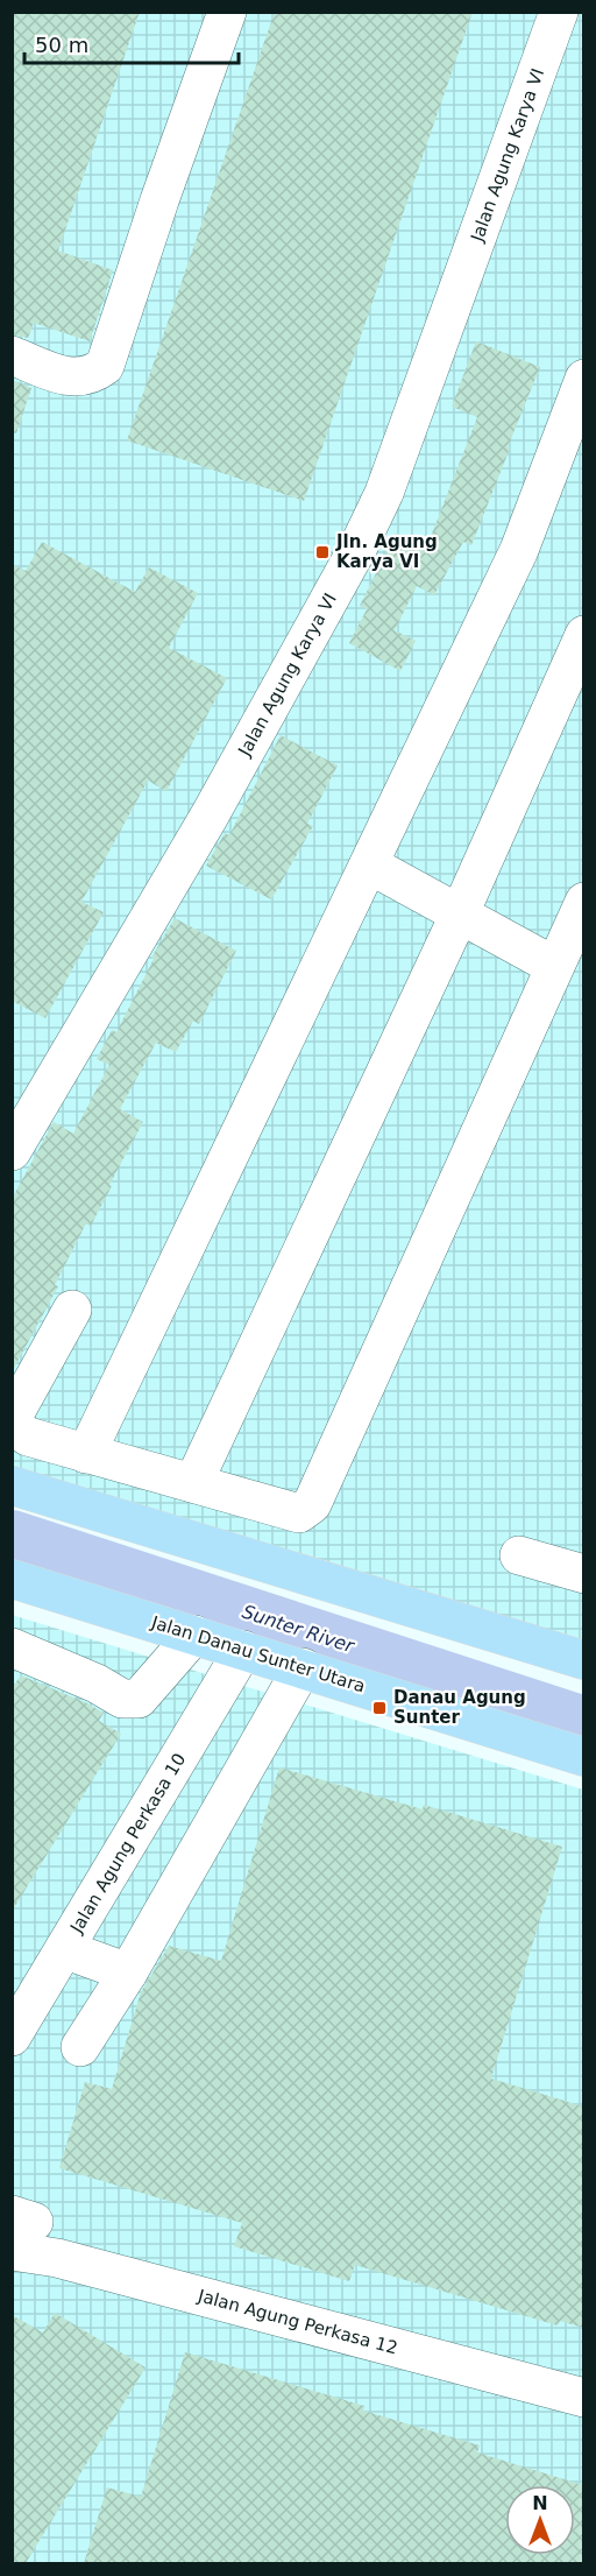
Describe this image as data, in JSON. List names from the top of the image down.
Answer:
{
  "streets": {
    "main road": ["Jalan Danau Sunter Utara"],
    "street": ["Jalan Agung Karya VI", "Jalan Agung Perkasa 10", "Jalan Agung Perkasa 12"]
  },
  "crossings": [
    ["Jalan Danau Sunter Utara", "Jalan Agung Perkasa 10"]
  ],
  "water": ["Sunter River"],
  "places": {
    "transit": ["Jln. Agung Karya VI", "Danau Agung Sunter"]
  },
  "scale_bar": "50 m",
  "north": "top"
}
